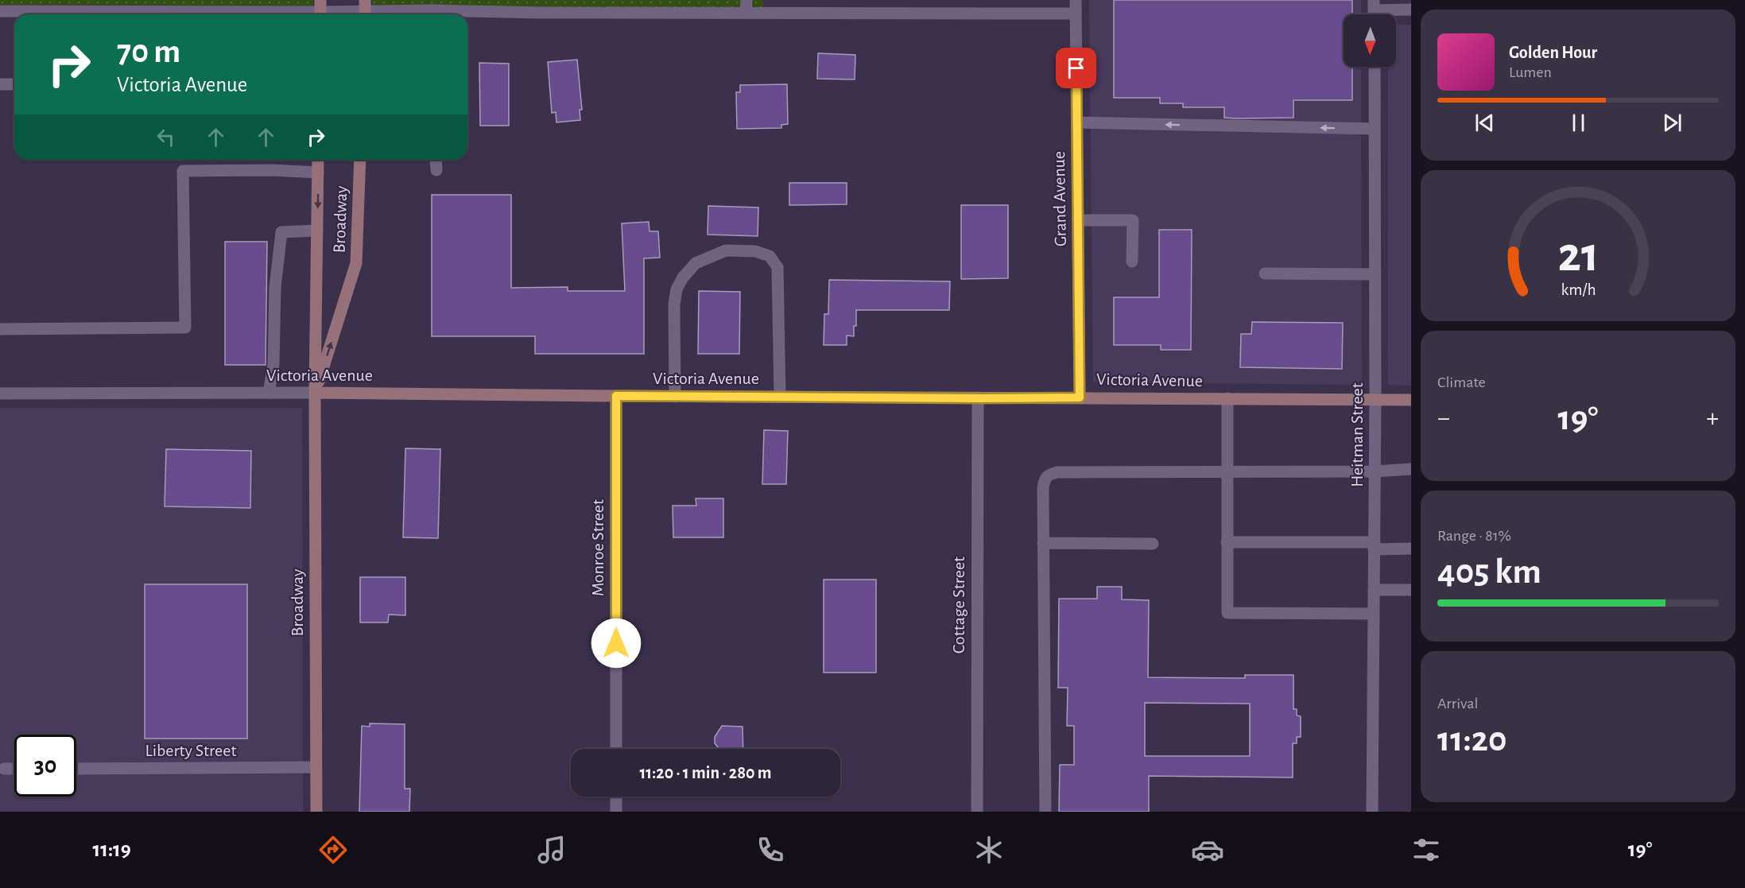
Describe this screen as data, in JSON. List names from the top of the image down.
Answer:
{
  "streets": {
    "street": [
      "Grand Avenue",
      "Broadway",
      "Victoria Avenue",
      "Heitman Street",
      "Monroe Street",
      "Cottage Street",
      "Liberty Street"
    ]
  },
  "crossings": [
    ["Grand Avenue", "Victoria Avenue"],
    ["Broadway", "Victoria Avenue"],
    ["Broadway", "Liberty Street"],
    ["Victoria Avenue", "Heitman Street"],
    ["Victoria Avenue", "Monroe Street"],
    ["Victoria Avenue", "Cottage Street"]
  ],
  "north": "bottom",
  "page": {
    "turn": ["70 m", "Victoria Avenue"],
    "song": ["Golden Hour", "Lumen"],
    "tile": [
      "Climate",
      ["Range · 81%", "405 km"],
      ["Arrival", "11:20"]
    ],
    "heat": ["−", "19°", "+"],
    "limit": "30",
    "trip": "11:20 · 1 min · 280 m",
    "tabs": ["11:19", "19°"],
    "gauge": ["21", "km/h"]
  }
}
